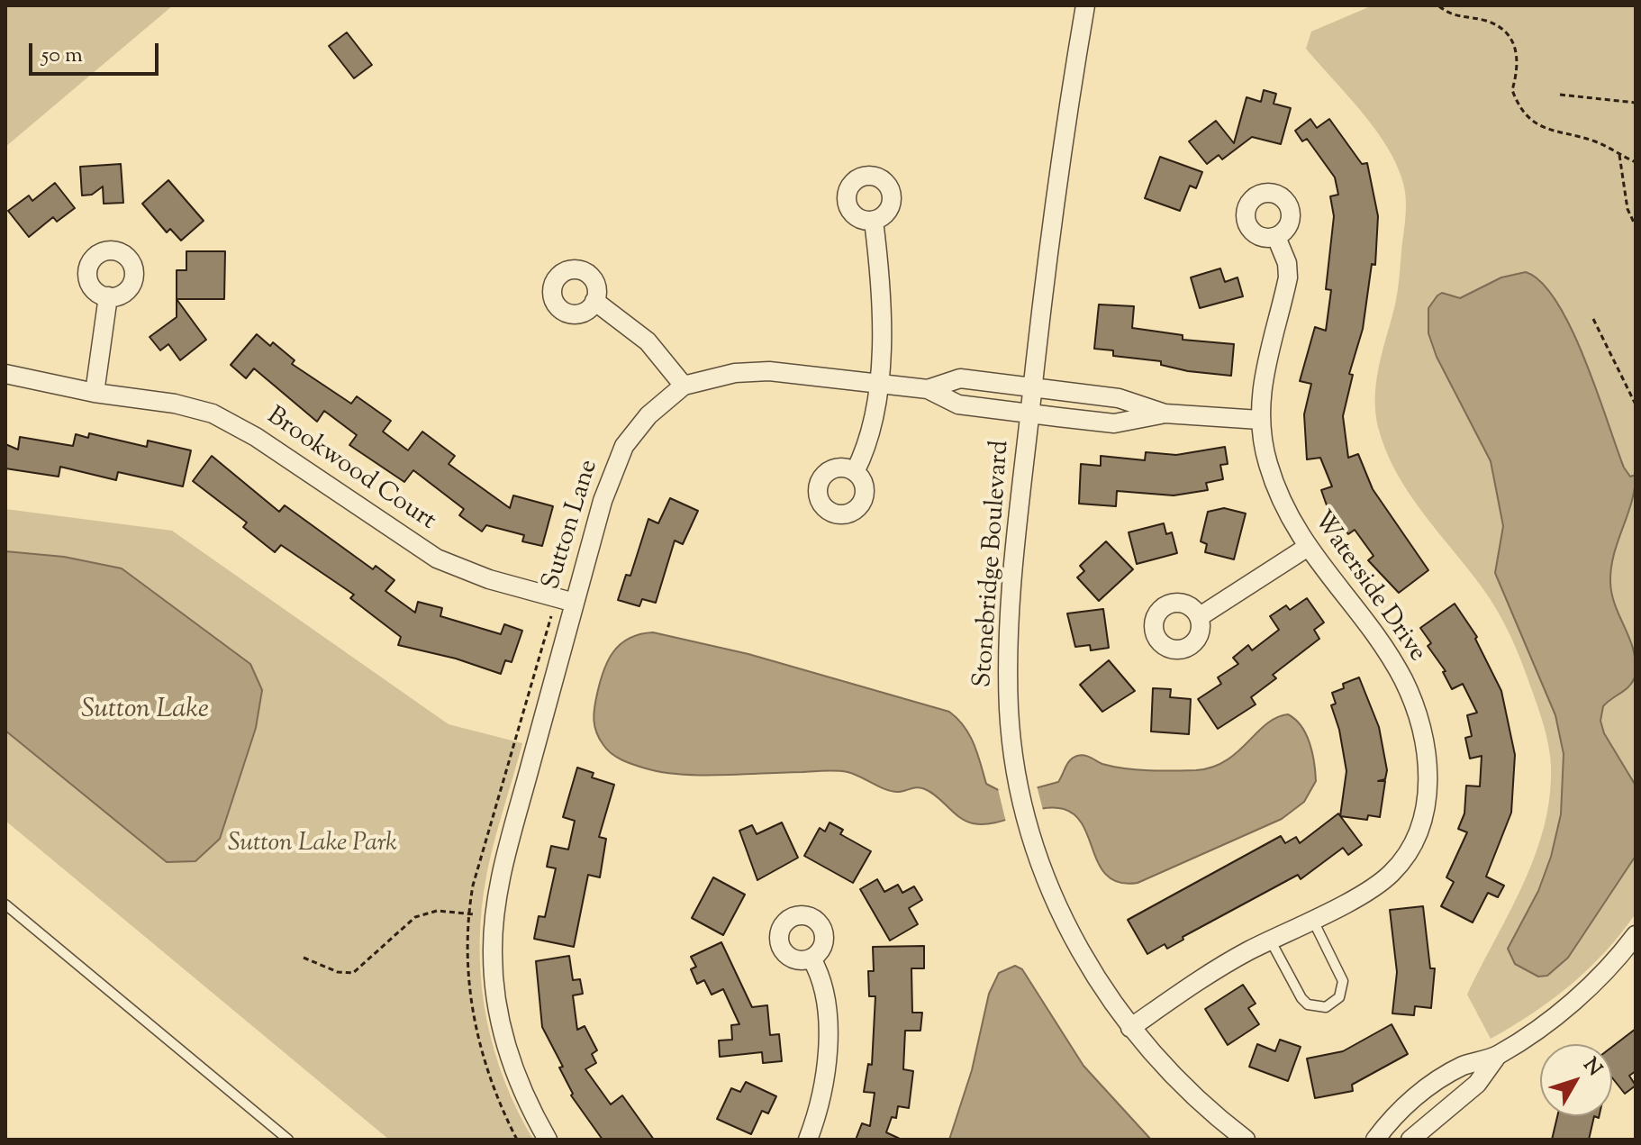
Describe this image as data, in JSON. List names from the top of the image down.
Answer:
{
  "streets": {
    "street": [
      "Brookwood Court",
      "Sutton Lane",
      "Stonebridge Boulevard",
      "Waterside Drive"
    ]
  },
  "crossings": [
    ["Brookwood Court", "Sutton Lane"],
    ["Sutton Lane", "Stonebridge Boulevard"],
    ["Sutton Lane", "Waterside Drive"],
    ["Stonebridge Boulevard", "Waterside Drive"]
  ],
  "water": ["Sutton Lake"],
  "parks": ["Sutton Lake Park"],
  "scale_bar": "50 m",
  "north": "top right"
}
